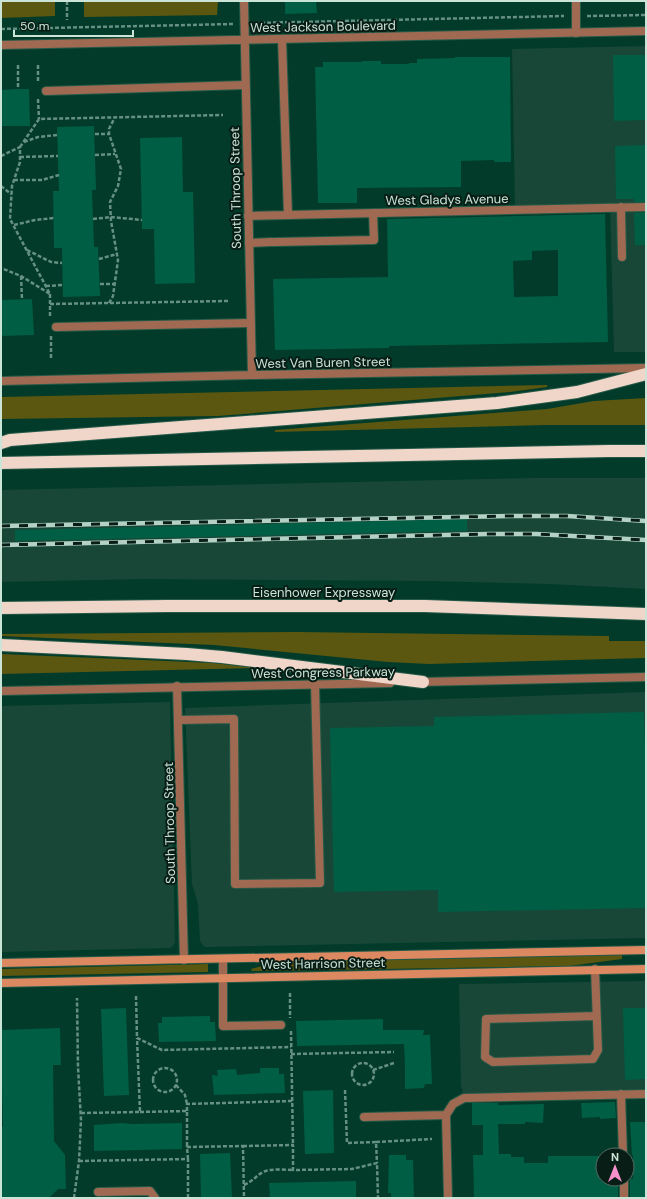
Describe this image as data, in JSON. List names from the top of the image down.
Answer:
{
  "streets": {
    "highway": ["Eisenhower Expressway"],
    "main road": ["West Harrison Street"],
    "street": [
      "West Jackson Boulevard",
      "South Throop Street",
      "West Gladys Avenue",
      "West Van Buren Street",
      "West Congress Parkway"
    ]
  },
  "crossings": [
    ["West Jackson Boulevard", "South Throop Street"],
    ["South Throop Street", "West Gladys Avenue"],
    ["South Throop Street", "West Van Buren Street"],
    ["South Throop Street", "West Congress Parkway"],
    ["South Throop Street", "West Harrison Street"]
  ],
  "scale_bar": "50 m",
  "north": "top"
}
